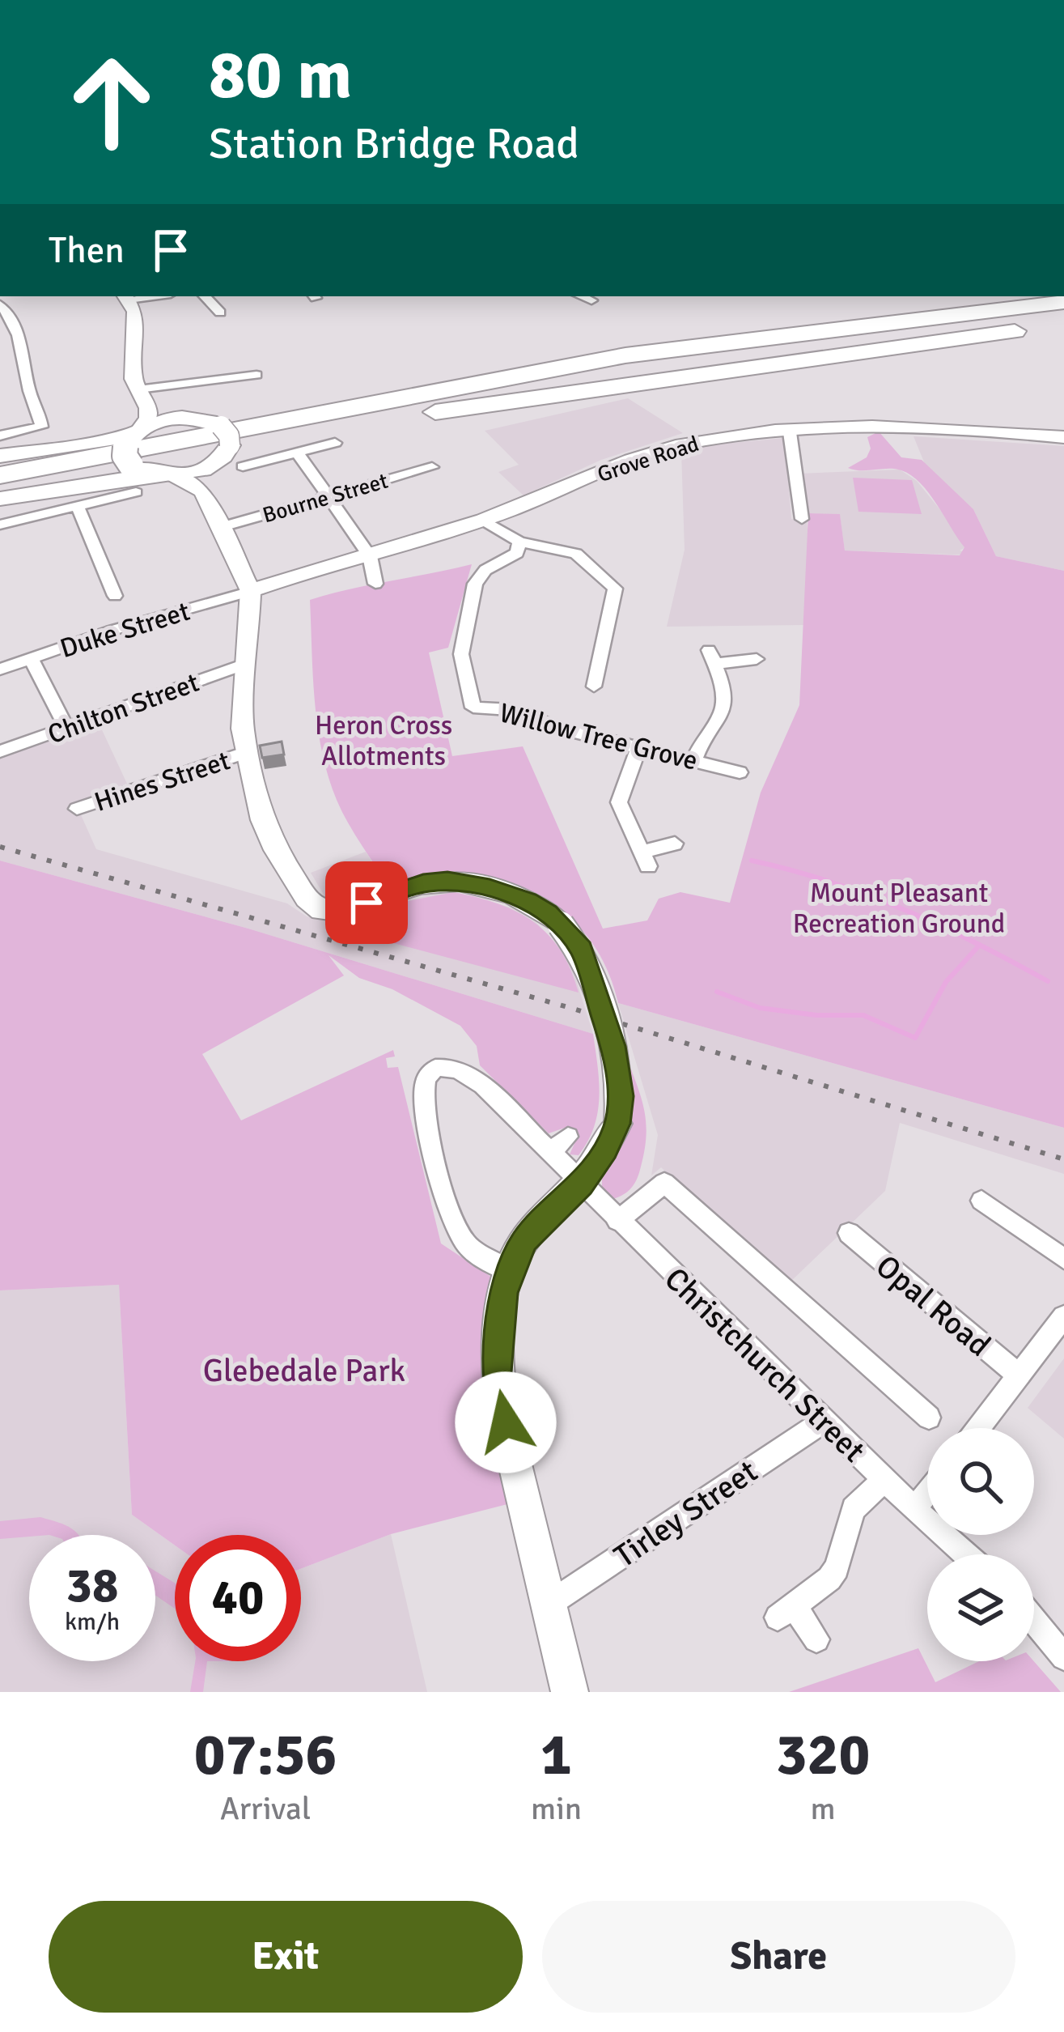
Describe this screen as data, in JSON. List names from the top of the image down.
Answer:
{
  "streets": {
    "street": [
      "Grove Road",
      "Bourne Street",
      "Duke Street",
      "Chilton Street",
      "Willow Tree Grove",
      "Hines Street",
      "Opal Road",
      "Christchurch Street",
      "Tirley Street"
    ]
  },
  "crossings": [
    ["Grove Road", "Duke Street"],
    ["Christchurch Street", "Tirley Street"]
  ],
  "parks": ["Heron Cross Allotments", "Mount Pleasant Recreation Ground", "Glebedale Park"],
  "page": {
    "turn": ["80 m", "Station Bridge Road"],
    "then": "Then",
    "speed": "38 km/h",
    "limit": "40",
    "eta": [
      "07:56",
      "Arrival",
      "1",
      "min",
      "320",
      "m"
    ],
    "buttons": ["Exit", "Share"]
  }
}
